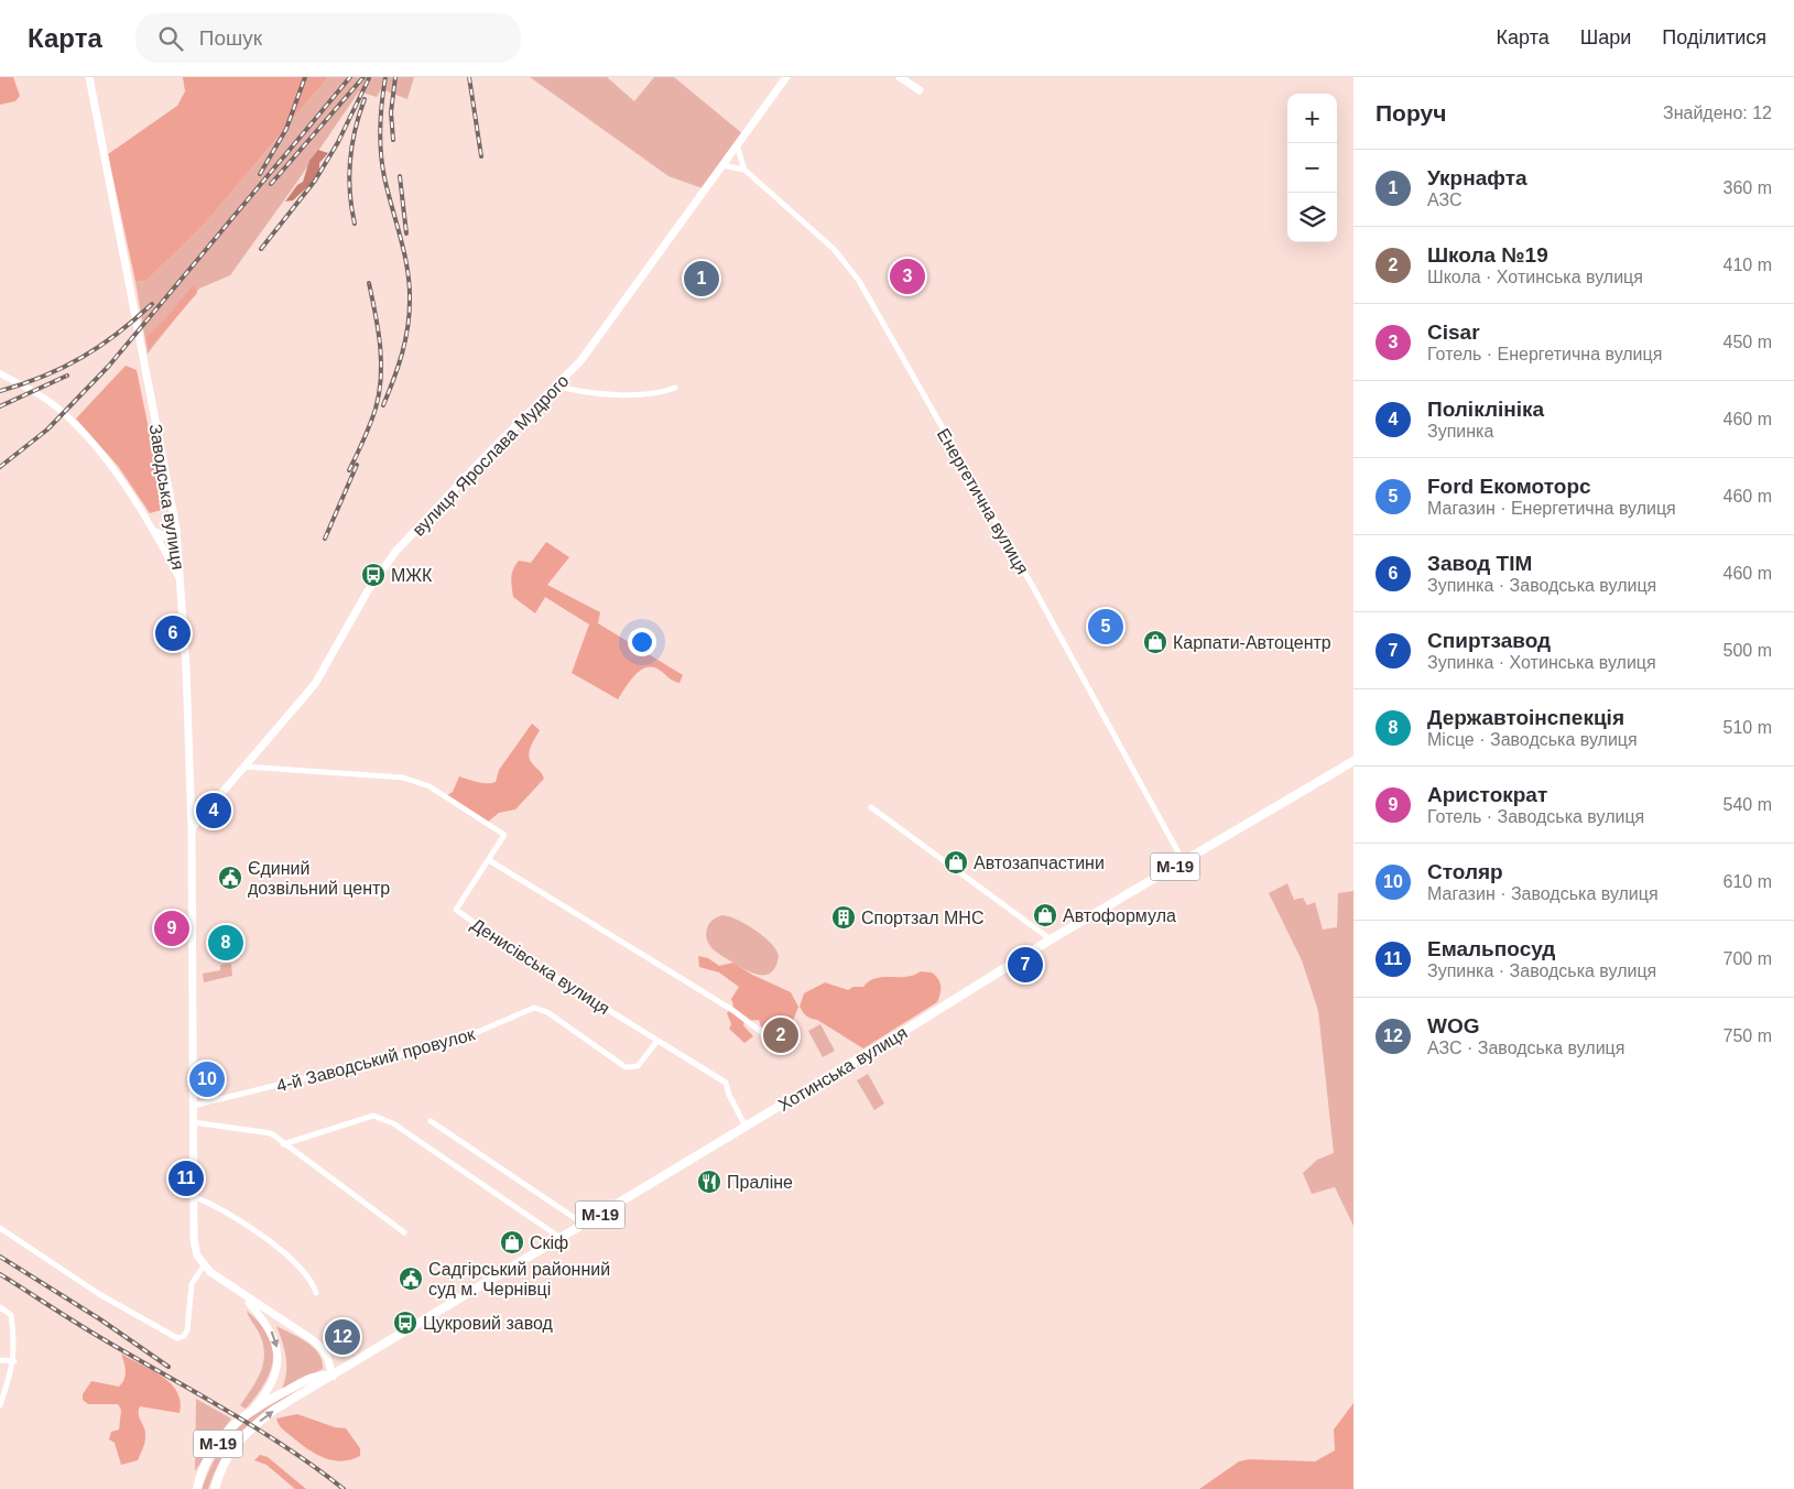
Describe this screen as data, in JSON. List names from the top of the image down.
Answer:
{
  "streets": {
    "highway": ["Енергетична вулиця", "М-19", "Хотинська вулиця"],
    "main road": ["вулиця Ярослава Мудрого", "Заводська вулиця"],
    "street": ["Денисівська вулиця", "4-й Заводський провулок"]
  },
  "crossings": [
    ["вулиця Ярослава Мудрого", "Заводська вулиця"],
    ["вулиця Ярослава Мудрого", "Енергетична вулиця"],
    ["вулиця Ярослава Мудрого", "Денисівська вулиця"],
    ["Заводська вулиця", "4-й Заводський провулок"],
    ["Енергетична вулиця", "Хотинська вулиця"],
    ["М-19", "Хотинська вулиця"],
    ["Денисівська вулиця", "4-й Заводський провулок"],
    ["Денисівська вулиця", "Хотинська вулиця"]
  ],
  "places": {
    "bus stop": ["МЖК", "Цукровий завод"],
    "shop": [
      "Карпати-Автоцентр",
      "Автозапчастини",
      "Автоформула",
      "Скіф"
    ],
    "public building": ["Єдиний дозвільний центр", "Садгірський районний суд м. Чернівці"],
    "building": ["Спортзал МНС"],
    "restaurant": ["Праліне"]
  },
  "page": {
    "header": "Карта",
    "search": "Пошук",
    "nav": ["Карта", "Шари", "Поділитися"],
    "heading": ["Поруч", "Знайдено: 12"],
    "map_buttons": ["+", "−"],
    "list": [
      {
        "mark": "1",
        "name": "Укрнафта",
        "note": "АЗС",
        "value": "360 m"
      },
      {
        "mark": "2",
        "name": "Школа №19",
        "note": "Школа · Хотинська вулиця",
        "value": "410 m"
      },
      {
        "mark": "3",
        "name": "Cisar",
        "note": "Готель · Енергетична вулиця",
        "value": "450 m"
      },
      {
        "mark": "4",
        "name": "Поліклініка",
        "note": "Зупинка",
        "value": "460 m"
      },
      {
        "mark": "5",
        "name": "Ford Екомоторс",
        "note": "Магазин · Енергетична вулиця",
        "value": "460 m"
      },
      {
        "mark": "6",
        "name": "Завод ТІМ",
        "note": "Зупинка · Заводська вулиця",
        "value": "460 m"
      },
      {
        "mark": "7",
        "name": "Спиртзавод",
        "note": "Зупинка · Хотинська вулиця",
        "value": "500 m"
      },
      {
        "mark": "8",
        "name": "Державтоінспекція",
        "note": "Місце · Заводська вулиця",
        "value": "510 m"
      },
      {
        "mark": "9",
        "name": "Аристократ",
        "note": "Готель · Заводська вулиця",
        "value": "540 m"
      },
      {
        "mark": "10",
        "name": "Столяр",
        "note": "Магазин · Заводська вулиця",
        "value": "610 m"
      },
      {
        "mark": "11",
        "name": "Емальпосуд",
        "note": "Зупинка · Заводська вулиця",
        "value": "700 m"
      },
      {
        "mark": "12",
        "name": "WOG",
        "note": "АЗС · Заводська вулиця",
        "value": "750 m"
      }
    ],
    "pins": [
      "3",
      "1",
      "5",
      "6",
      "4",
      "9",
      "8",
      "7",
      "2",
      "10",
      "11",
      "12"
    ]
  }
}
